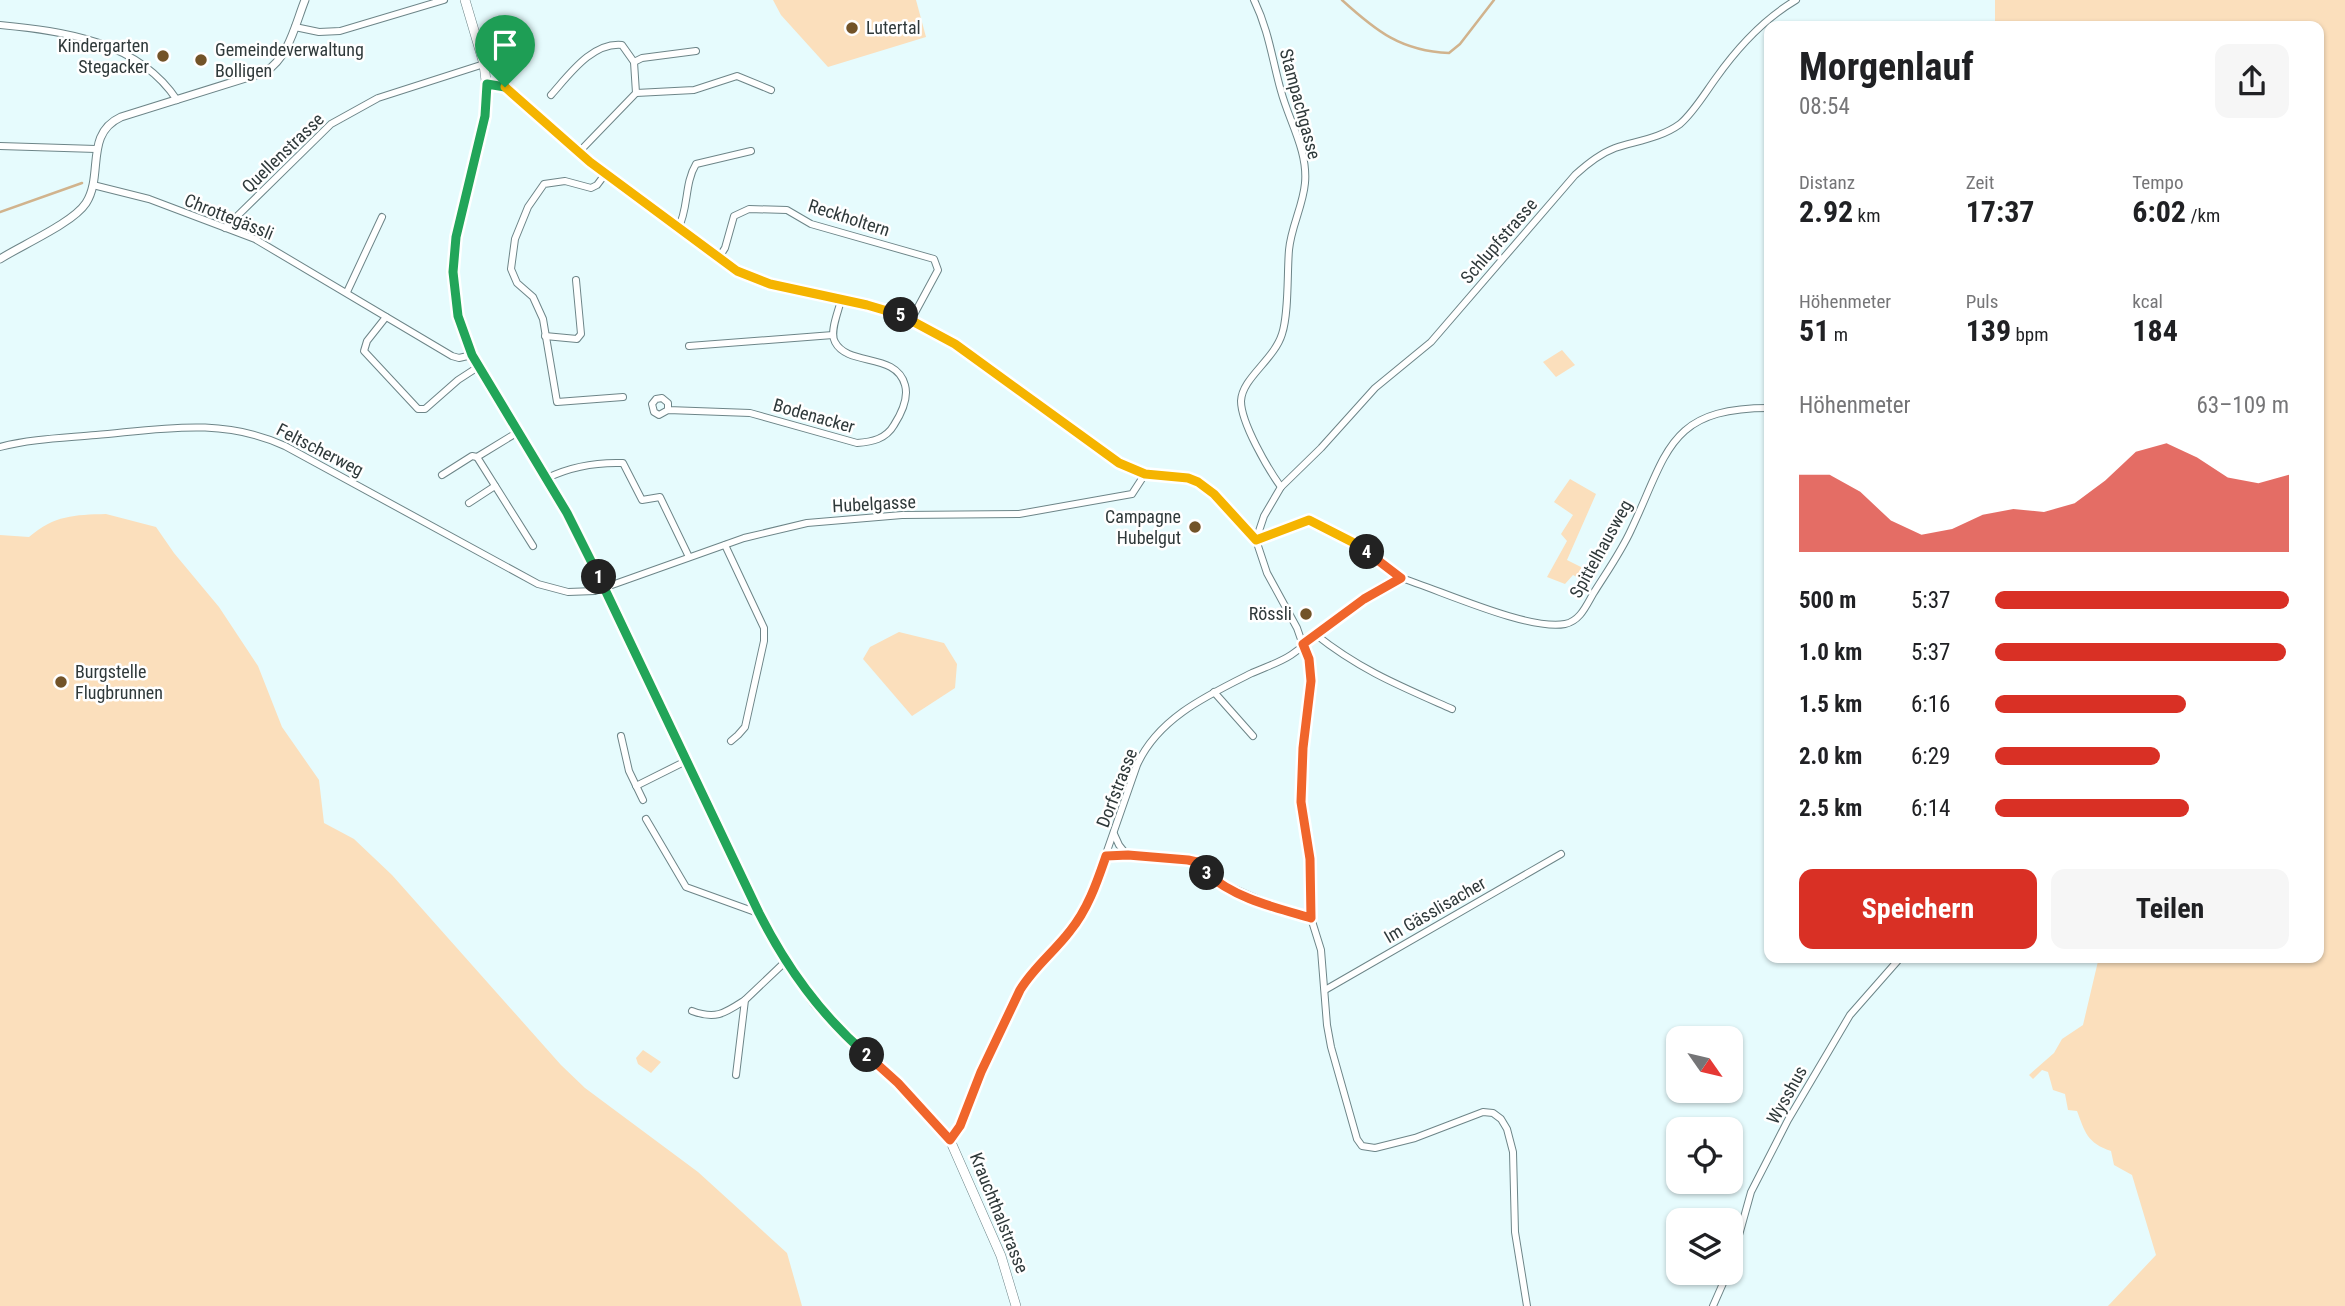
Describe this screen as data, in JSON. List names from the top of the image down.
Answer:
{
  "streets": {
    "main road": ["Krauchthalstrasse"],
    "street": [
      "Stampachgasse",
      "Quellenstrasse",
      "Chrottegässli",
      "Reckholtern",
      "Schlupfstrasse",
      "Bodenacker",
      "Feltscherweg",
      "Hubelgasse",
      "Spittelhausweg",
      "Dorfstrasse",
      "Im Gässlisacher",
      "Wysshus"
    ]
  },
  "crossings": [
    ["Stampachgasse", "Schlupfstrasse"],
    ["Quellenstrasse", "Chrottegässli"],
    ["Quellenstrasse", "Krauchthalstrasse"],
    ["Chrottegässli", "Krauchthalstrasse"],
    ["Feltscherweg", "Hubelgasse"],
    ["Feltscherweg", "Krauchthalstrasse"],
    ["Hubelgasse", "Krauchthalstrasse"],
    ["Dorfstrasse", "Krauchthalstrasse"]
  ],
  "places": [
    "Lutertal",
    "Kindergarten Stegacker",
    "Gemeindeverwaltung Bolligen",
    "Campagne Hubelgut",
    "Rössli",
    "Burgstelle Flugbrunnen"
  ],
  "north": "bottom right",
  "page": {
    "heading": ["Morgenlauf", "08:54"],
    "stats": [
      ["Distanz", "2.92 km"],
      ["Zeit", "17:37"],
      ["Tempo", "6:02 /km"],
      ["Höhenmeter", "51 m"],
      ["Puls", "139 bpm"],
      ["kcal", "184"]
    ],
    "pins": [
      "5",
      "4",
      "1",
      "3",
      "2"
    ],
    "chart": ["Höhenmeter", "63–109 m"],
    "list": [
      {
        "name": "500 m",
        "note": "5:37"
      },
      {
        "name": "1.0 km",
        "note": "5:37"
      },
      {
        "name": "1.5 km",
        "note": "6:16"
      },
      {
        "name": "2.0 km",
        "note": "6:29"
      },
      {
        "name": "2.5 km",
        "note": "6:14"
      }
    ],
    "buttons": ["Speichern", "Teilen"]
  }
}
